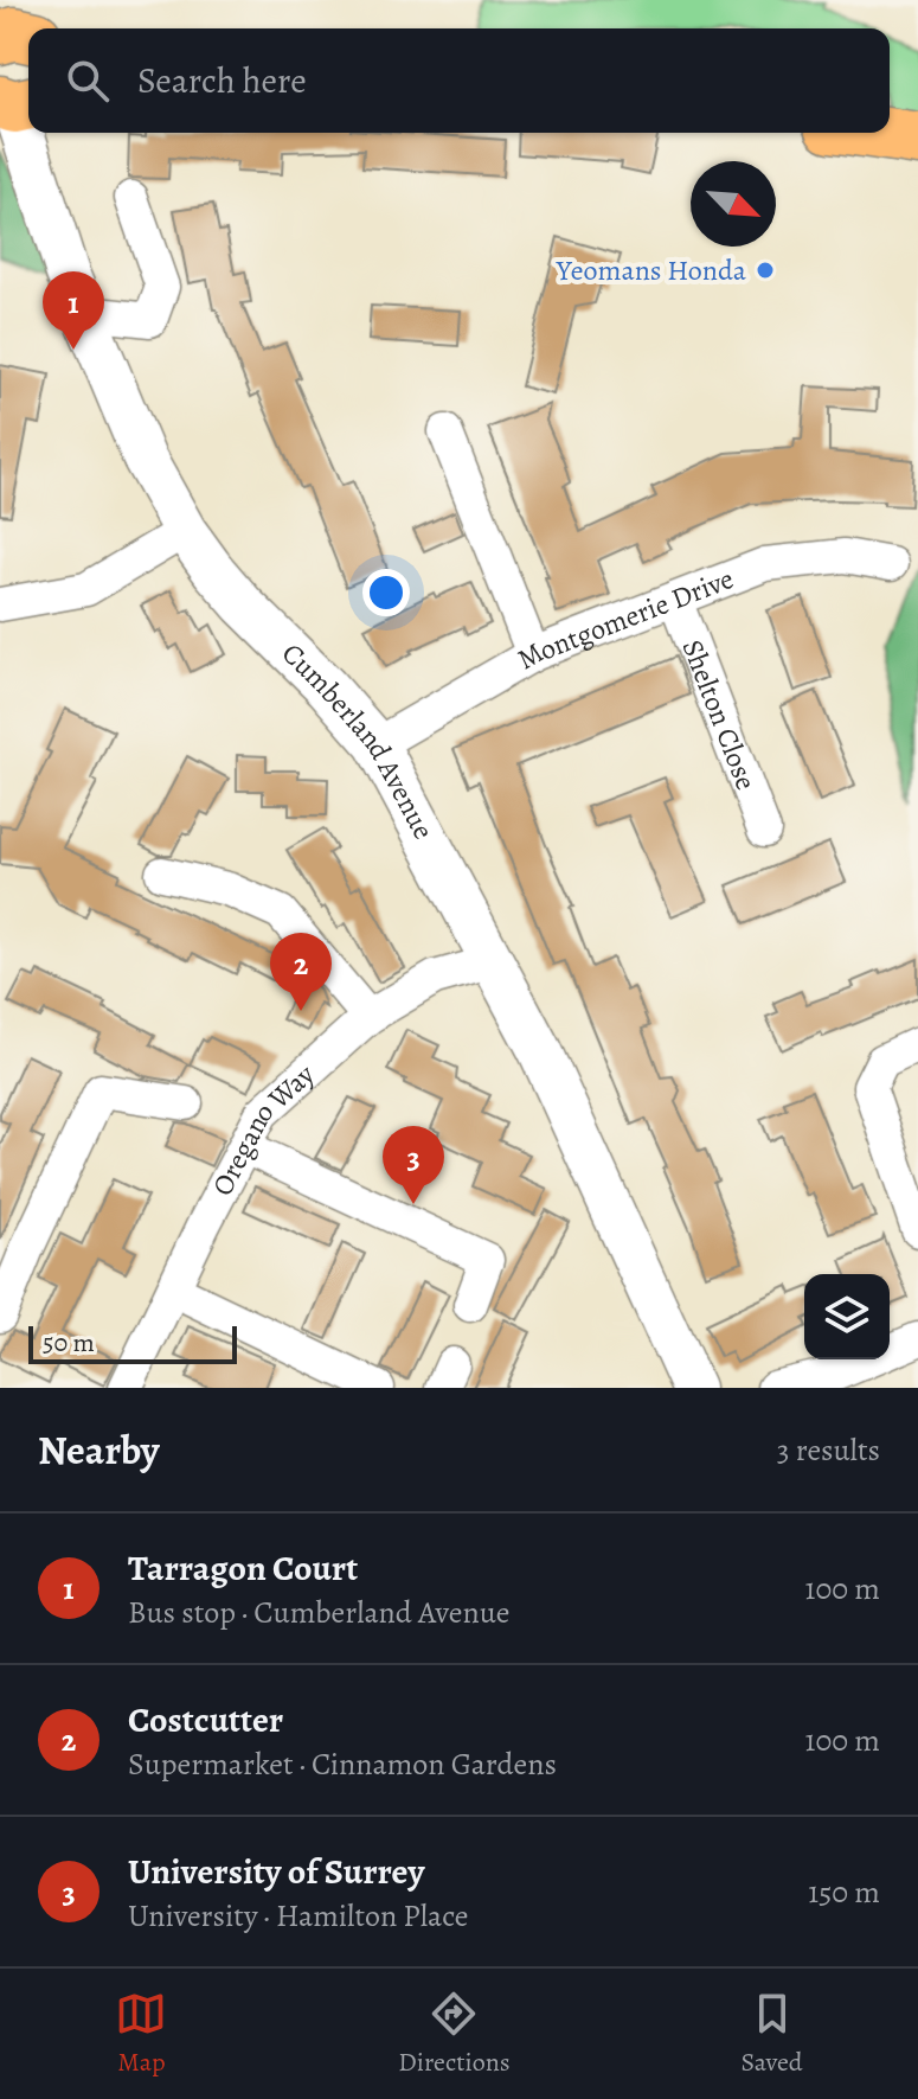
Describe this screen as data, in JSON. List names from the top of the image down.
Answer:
{
  "streets": {
    "street": [
      "Montgomerie Drive",
      "Shelton Close",
      "Cumberland Avenue",
      "Oregano Way"
    ]
  },
  "crossings": [
    ["Montgomerie Drive", "Shelton Close"],
    ["Montgomerie Drive", "Cumberland Avenue"],
    ["Cumberland Avenue", "Oregano Way"]
  ],
  "places": ["Yeomans Honda"],
  "scale_bar": "50 m",
  "north": "bottom right",
  "page": {
    "search": "Search here",
    "pins": ["1", "2", "3"],
    "scale": "50 m",
    "heading": ["Nearby", "3 results"],
    "list": [
      {
        "mark": "1",
        "name": "Tarragon Court",
        "note": "Bus stop · Cumberland Avenue",
        "value": "100 m"
      },
      {
        "mark": "2",
        "name": "Costcutter",
        "note": "Supermarket · Cinnamon Gardens",
        "value": "100 m"
      },
      {
        "mark": "3",
        "name": "University of Surrey",
        "note": "University · Hamilton Place",
        "value": "150 m"
      }
    ],
    "nav": ["Map", "Directions", "Saved"]
  }
}
